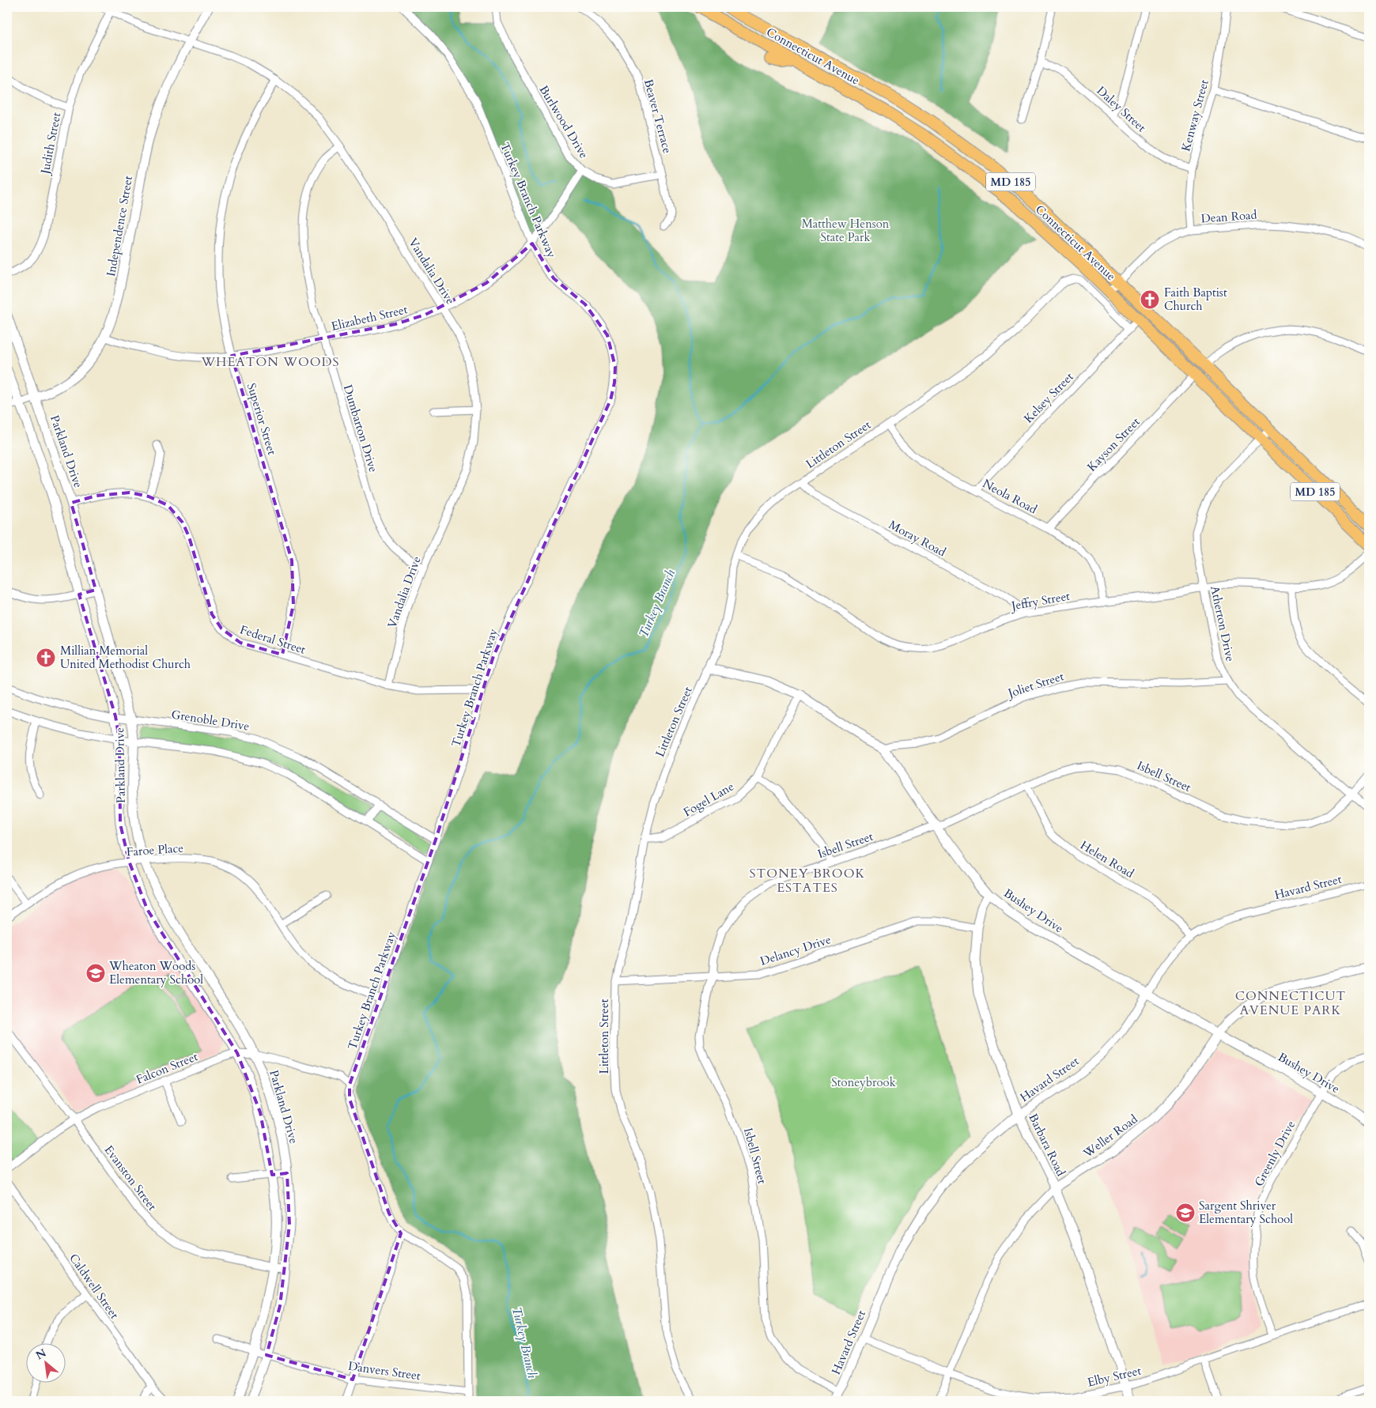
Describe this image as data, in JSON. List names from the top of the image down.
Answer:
{
  "streets": {
    "main road": ["Connecticut Avenue", "MD 185"],
    "street": [
      "Daley Street",
      "Kenway Street",
      "Beaver Terrace",
      "Burlwood Drive",
      "Judith Street",
      "Turkey Branch Parkway",
      "Dean Road",
      "Independence Street",
      "Vandalia Drive",
      "Elizabeth Street",
      "Kelsey Street",
      "Superior Street",
      "Dumbarton Drive",
      "Littleton Street",
      "Kayson Street",
      "Parkland Drive",
      "Neola Road",
      "Moray Road",
      "Jeffry Street",
      "Atherton Drive",
      "Federal Street",
      "Joliet Street",
      "Grenoble Drive",
      "Isbell Street",
      "Fogel Lane",
      "Faroe Place",
      "Helen Road",
      "Havard Street",
      "Bushey Drive",
      "Delancy Drive",
      "Falcon Street",
      "Weller Road",
      "Barbara Road",
      "Greenly Drive",
      "Evanston Street",
      "Caldwell Street",
      "Danvers Street",
      "Elby Street"
    ]
  },
  "crossings": [
    ["Connecticut Avenue", "Dean Road"],
    ["Connecticut Avenue", "Kelsey Street"],
    ["Connecticut Avenue", "Littleton Street"],
    ["Connecticut Avenue", "Kayson Street"],
    ["Connecticut Avenue", "Atherton Drive"],
    ["Daley Street", "Kenway Street"],
    ["Kenway Street", "Dean Road"],
    ["Beaver Terrace", "Burlwood Drive"],
    ["Burlwood Drive", "Elizabeth Street"],
    ["Judith Street", "Vandalia Drive"],
    ["Turkey Branch Parkway", "Elizabeth Street"],
    ["Turkey Branch Parkway", "Federal Street"],
    ["Turkey Branch Parkway", "Grenoble Drive"],
    ["Turkey Branch Parkway", "Faroe Place"],
    ["Turkey Branch Parkway", "Falcon Street"],
    ["Independence Street", "Vandalia Drive"],
    ["Independence Street", "Elizabeth Street"],
    ["Independence Street", "Parkland Drive"],
    ["Vandalia Drive", "Elizabeth Street"],
    ["Vandalia Drive", "Superior Street"],
    ["Vandalia Drive", "Dumbarton Drive"],
    ["Vandalia Drive", "Federal Street"],
    ["Elizabeth Street", "Superior Street"],
    ["Elizabeth Street", "Dumbarton Drive"],
    ["Kelsey Street", "Littleton Street"],
    ["Kelsey Street", "Neola Road"],
    ["Superior Street", "Federal Street"],
    ["Littleton Street", "Neola Road"],
    ["Littleton Street", "Moray Road"],
    ["Littleton Street", "Jeffry Street"],
    ["Littleton Street", "Fogel Lane"],
    ["Littleton Street", "Bushey Drive"],
    ["Littleton Street", "Delancy Drive"],
    ["Kayson Street", "Neola Road"],
    ["Parkland Drive", "Federal Street"],
    ["Parkland Drive", "Grenoble Drive"],
    ["Parkland Drive", "Faroe Place"],
    ["Parkland Drive", "Falcon Street"],
    ["Parkland Drive", "Evanston Street"],
    ["Parkland Drive", "Danvers Street"],
    ["Neola Road", "Jeffry Street"],
    ["Moray Road", "Jeffry Street"],
    ["Jeffry Street", "Atherton Drive"],
    ["Atherton Drive", "Joliet Street"],
    ["Atherton Drive", "Isbell Street"],
    ["Joliet Street", "Bushey Drive"],
    ["Isbell Street", "Helen Road"],
    ["Isbell Street", "Havard Street"],
    ["Isbell Street", "Bushey Drive"],
    ["Isbell Street", "Delancy Drive"],
    ["Fogel Lane", "Bushey Drive"],
    ["Helen Road", "Havard Street"],
    ["Havard Street", "Bushey Drive"],
    ["Havard Street", "Barbara Road"],
    ["Havard Street", "Elby Street"],
    ["Bushey Drive", "Weller Road"],
    ["Bushey Drive", "Barbara Road"],
    ["Bushey Drive", "Greenly Drive"],
    ["Delancy Drive", "Barbara Road"],
    ["Falcon Street", "Evanston Street"],
    ["Weller Road", "Barbara Road"],
    ["Weller Road", "Elby Street"],
    ["Barbara Road", "Elby Street"],
    ["Greenly Drive", "Elby Street"]
  ],
  "districts": ["WHEATON WOODS", "STONEY BROOK ESTATES", "CONNECTICUT AVENUE PARK"],
  "water": ["Turkey Branch"],
  "parks": ["Matthew Henson State Park", "Stoneybrook"],
  "places": {
    "church": ["Faith Baptist Church", "Millian Memorial United Methodist Church"],
    "school or university": ["Wheaton Woods Elementary School", "Sargent Shriver Elementary School"]
  },
  "north": "top left"
}
